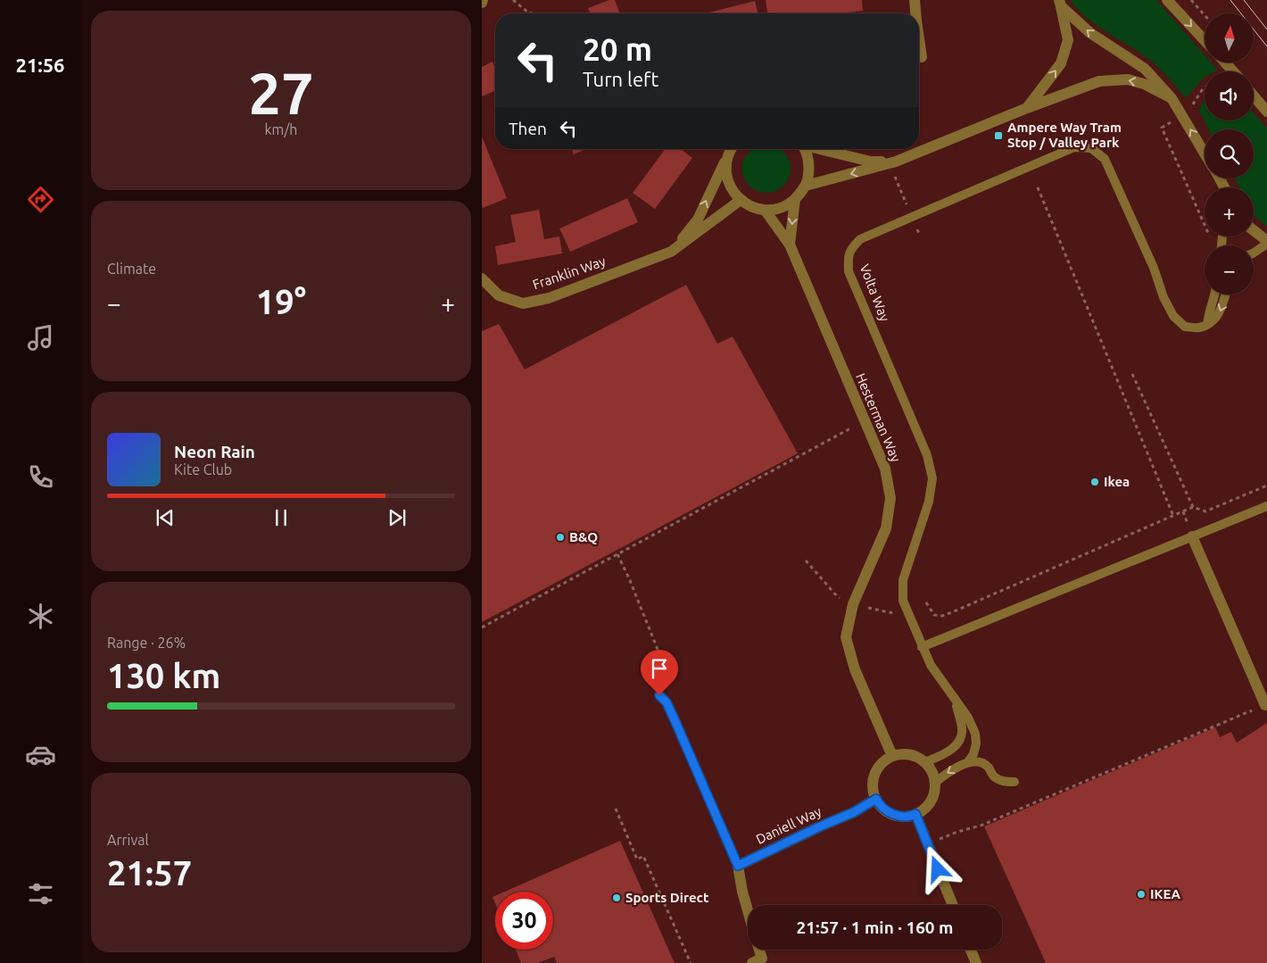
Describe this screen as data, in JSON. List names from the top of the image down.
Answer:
{
  "streets": {
    "street": ["Franklin Way", "Hesterman Way", "Daniell Way"],
    "lane": ["Volta Way"]
  },
  "crossings": [
    ["Volta Way", "Hesterman Way"],
    ["Volta Way", "Daniell Way"],
    ["Hesterman Way", "Daniell Way"]
  ],
  "places": {
    "transit": ["Ampere Way Tram Stop / Valley Park"],
    "other": [
      "Ikea",
      "B&Q",
      "IKEA",
      "Sports Direct"
    ]
  },
  "north": "top",
  "page": {
    "tabs": "21:56",
    "tile": [
      ["27", "km/h"],
      "Climate",
      ["Range · 26%", "130 km"],
      ["Arrival", "21:57"]
    ],
    "map_buttons": ["+", "−"],
    "turn": ["20 m", "Turn left"],
    "then": "Then",
    "heat": ["−", "19°", "+"],
    "song": ["Neon Rain", "Kite Club"],
    "limit": "30",
    "trip": "21:57 · 1 min · 160 m"
  }
}
